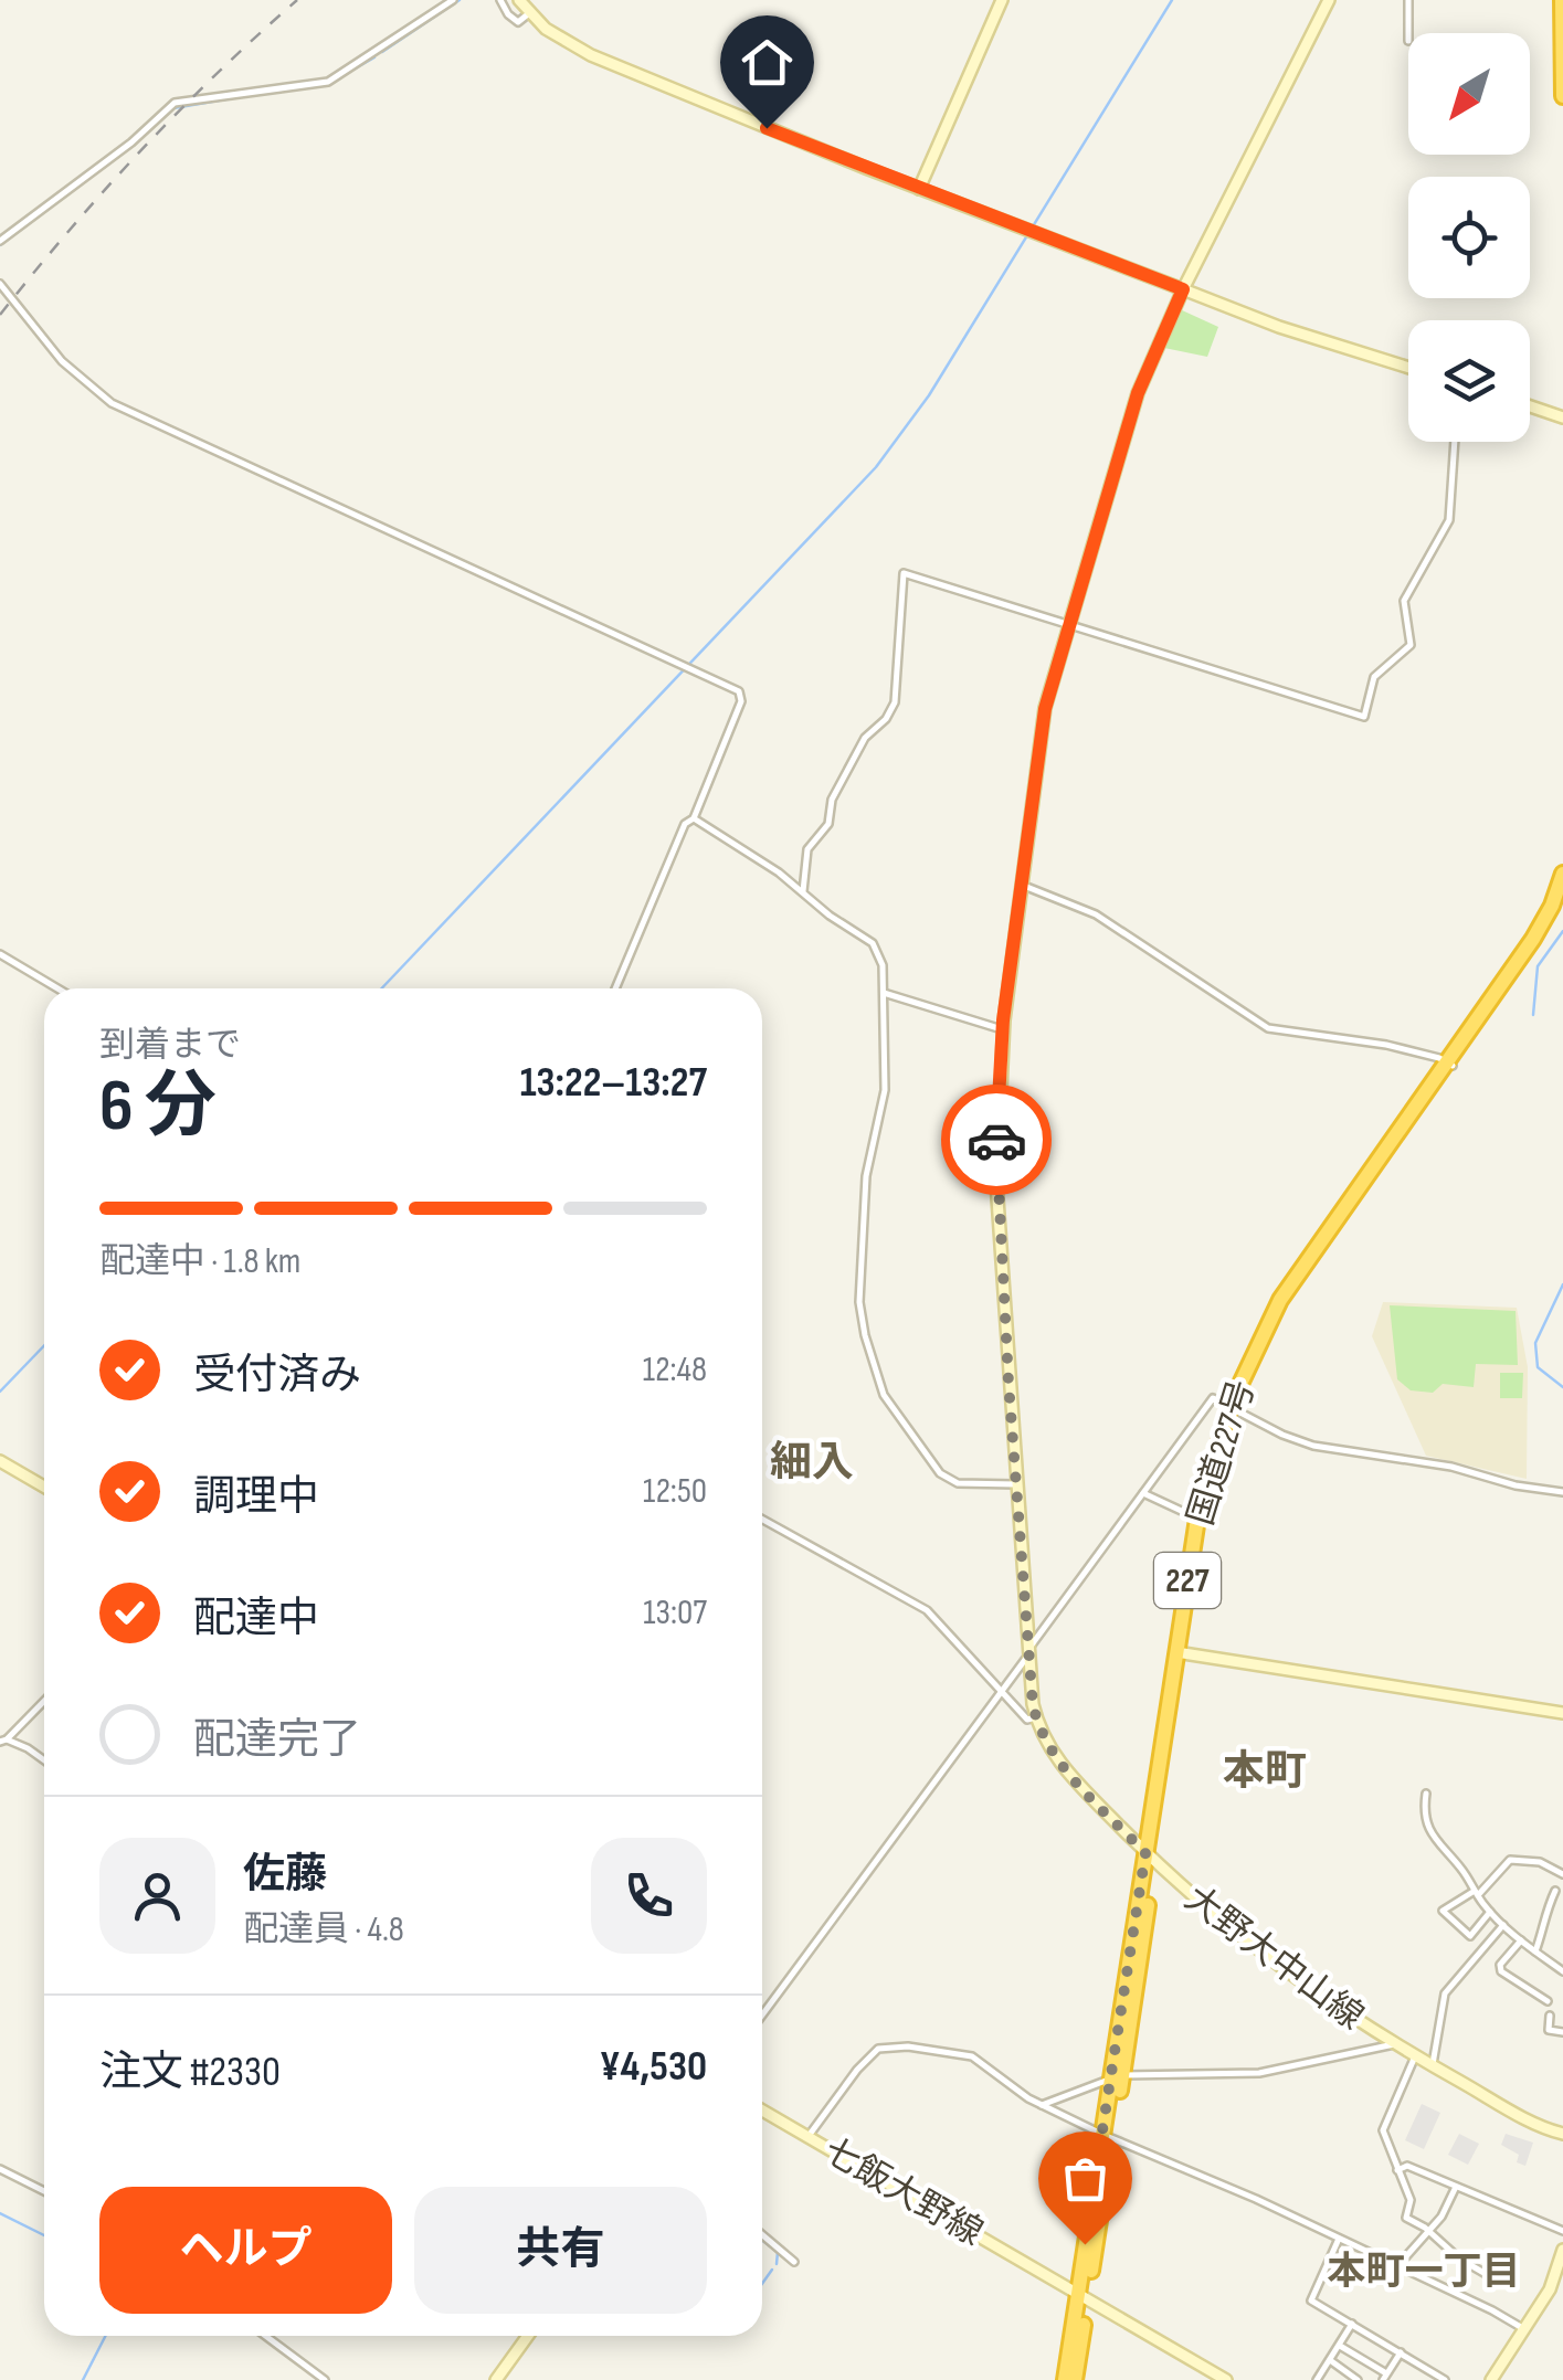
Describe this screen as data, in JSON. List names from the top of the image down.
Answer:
{
  "streets": {
    "highway": ["国道227号", "227"],
    "main road": ["大野大中山線", "七飯大野線"]
  },
  "crossings": [
    ["国道227号", "大野大中山線"],
    ["国道227号", "七飯大野線"]
  ],
  "districts": ["細入", "本町", "本町一丁目"],
  "north": "bottom left",
  "page": {
    "heading": ["6 分", "到着まで", "13:22–13:27"],
    "panel": [
      "佐藤",
      "配達員 · 4.8",
      "注文 #2330",
      "¥4,530"
    ],
    "bar": "配達中 · 1.8 km",
    "list": [
      ["受付済み", "12:48"],
      ["調理中", "12:50"],
      ["配達中", "13:07"],
      "配達完了"
    ],
    "buttons": ["ヘルプ", "共有"]
  }
}
